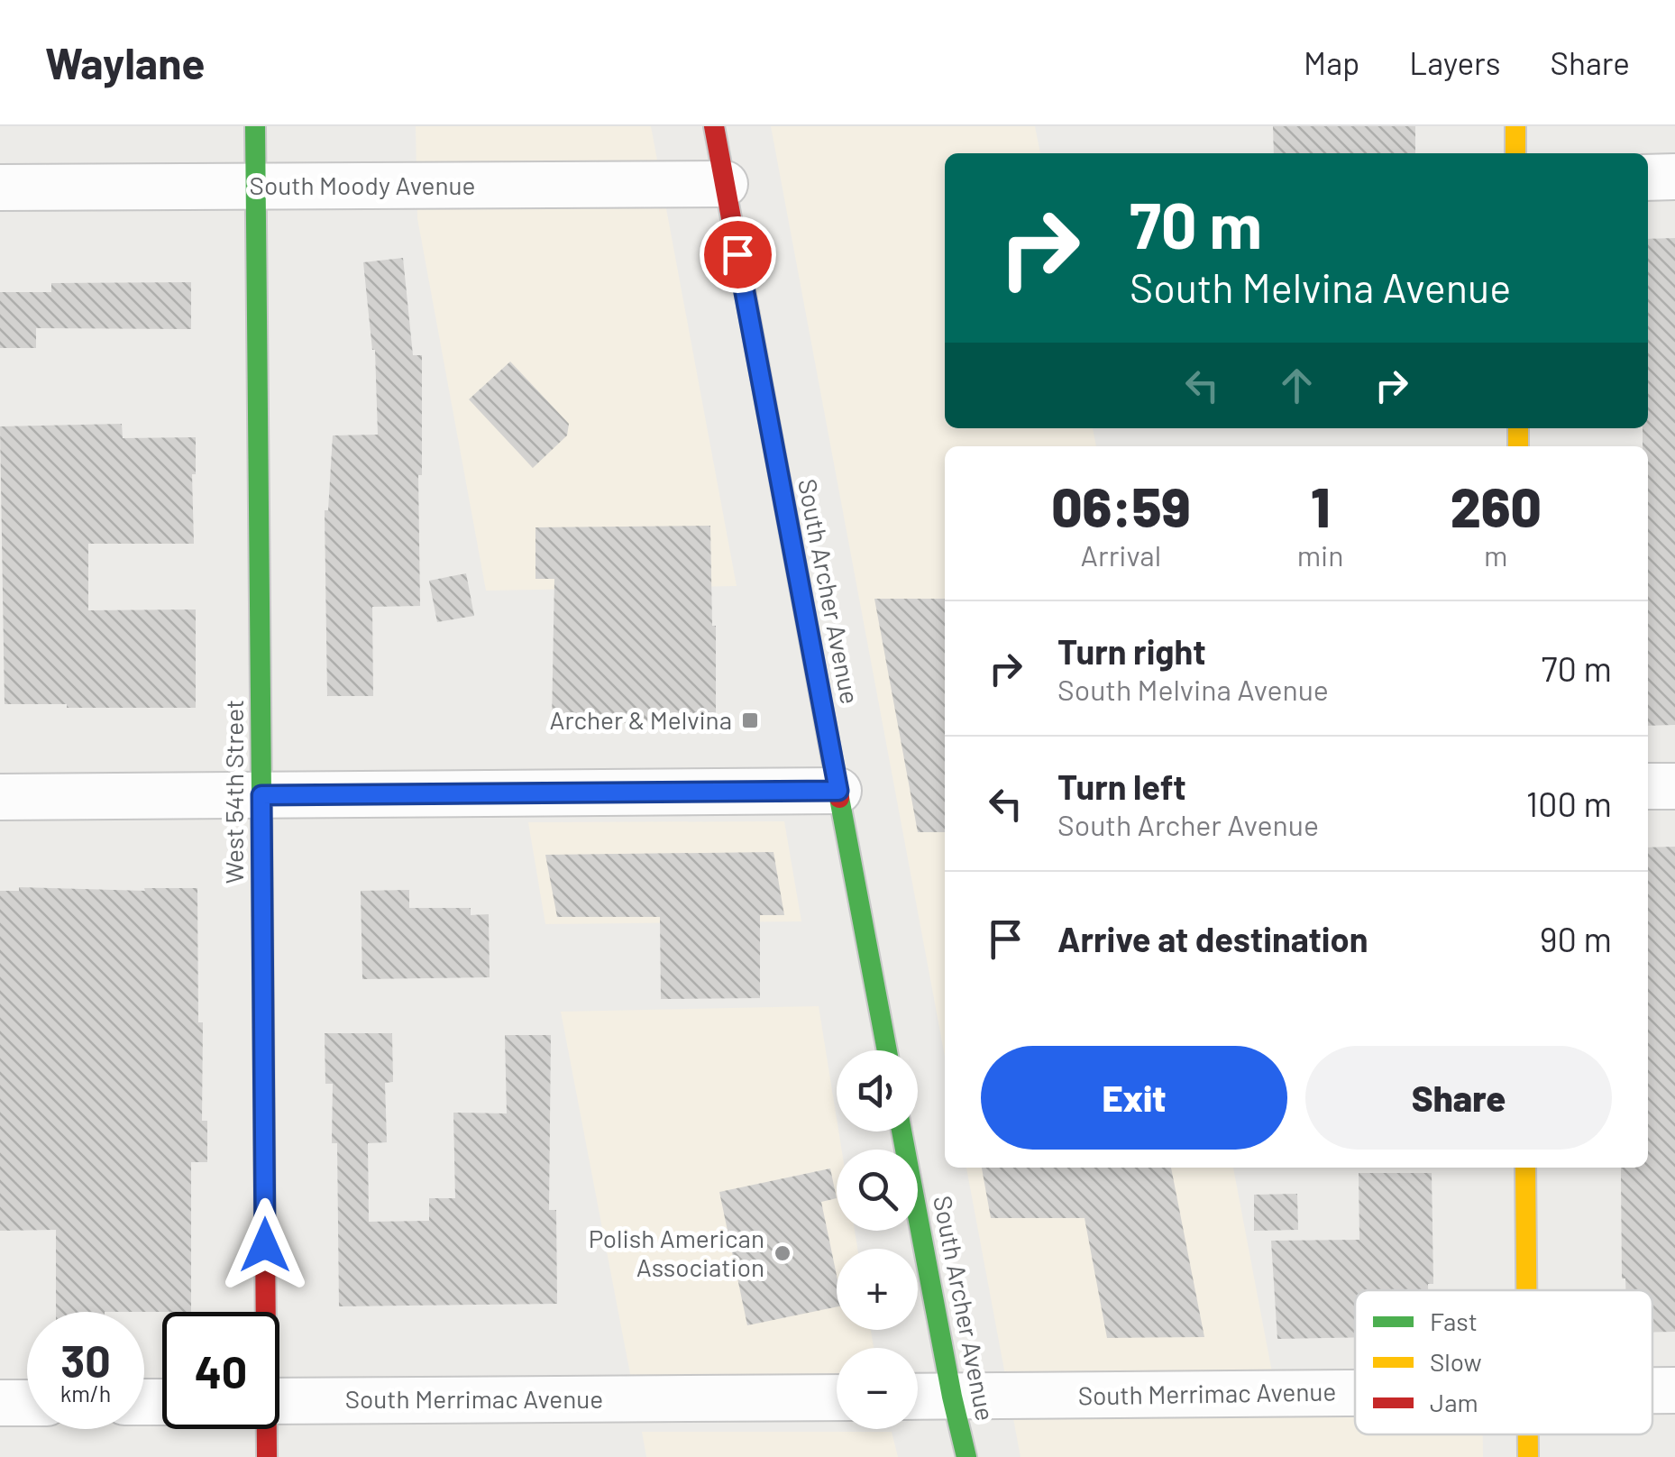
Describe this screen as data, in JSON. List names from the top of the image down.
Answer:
{
  "streets": {
    "main road": ["South Archer Avenue", "West 54th Street"],
    "street": ["South Moody Avenue", "South Merrimac Avenue"]
  },
  "crossings": [
    ["South Moody Avenue", "South Archer Avenue"],
    ["South Moody Avenue", "West 54th Street"],
    ["South Archer Avenue", "South Merrimac Avenue"]
  ],
  "places": {
    "transit": ["Archer & Melvina"],
    "other": ["Polish American Association"]
  },
  "legend": ["Fast", "Slow", "Jam"],
  "page": {
    "header": "Waylane",
    "nav": ["Map", "Layers", "Share"],
    "turn": ["70 m", "South Melvina Avenue"],
    "eta": [
      "06:59",
      "Arrival",
      "1",
      "min",
      "260",
      "m"
    ],
    "list": [
      {
        "name": "Turn right",
        "note": "South Melvina Avenue",
        "value": "70 m"
      },
      {
        "name": "Turn left",
        "note": "South Archer Avenue",
        "value": "100 m"
      },
      {
        "name": "Arrive at destination",
        "value": "90 m"
      }
    ],
    "buttons": ["Exit", "Share"],
    "map_buttons": ["+", "−"],
    "speed": "30 km/h",
    "limit": "40"
  }
}
